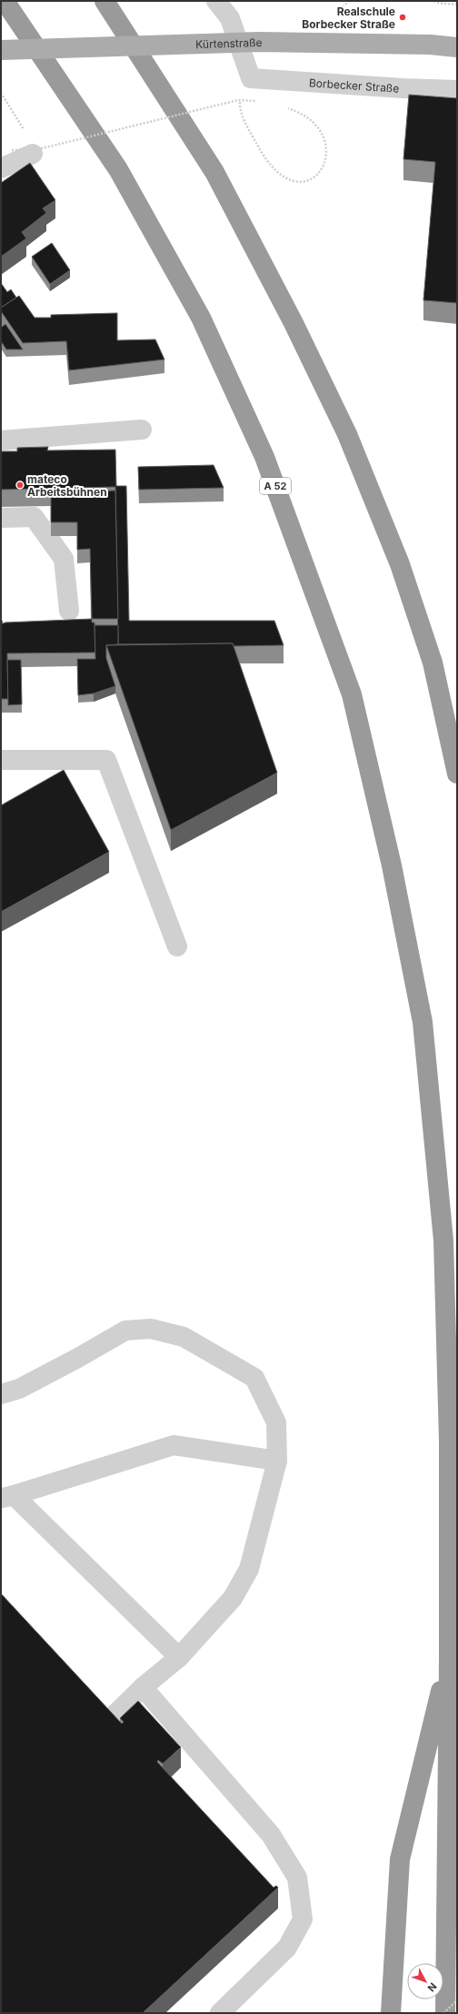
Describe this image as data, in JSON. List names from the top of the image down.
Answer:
{
  "streets": {
    "highway": ["A 52"],
    "main road": ["Kürtenstraße"],
    "street": ["Borbecker Straße"]
  },
  "places": ["Realschule Borbecker Straße", "mateco Arbeitsbühnen"],
  "north": "bottom right"
}
